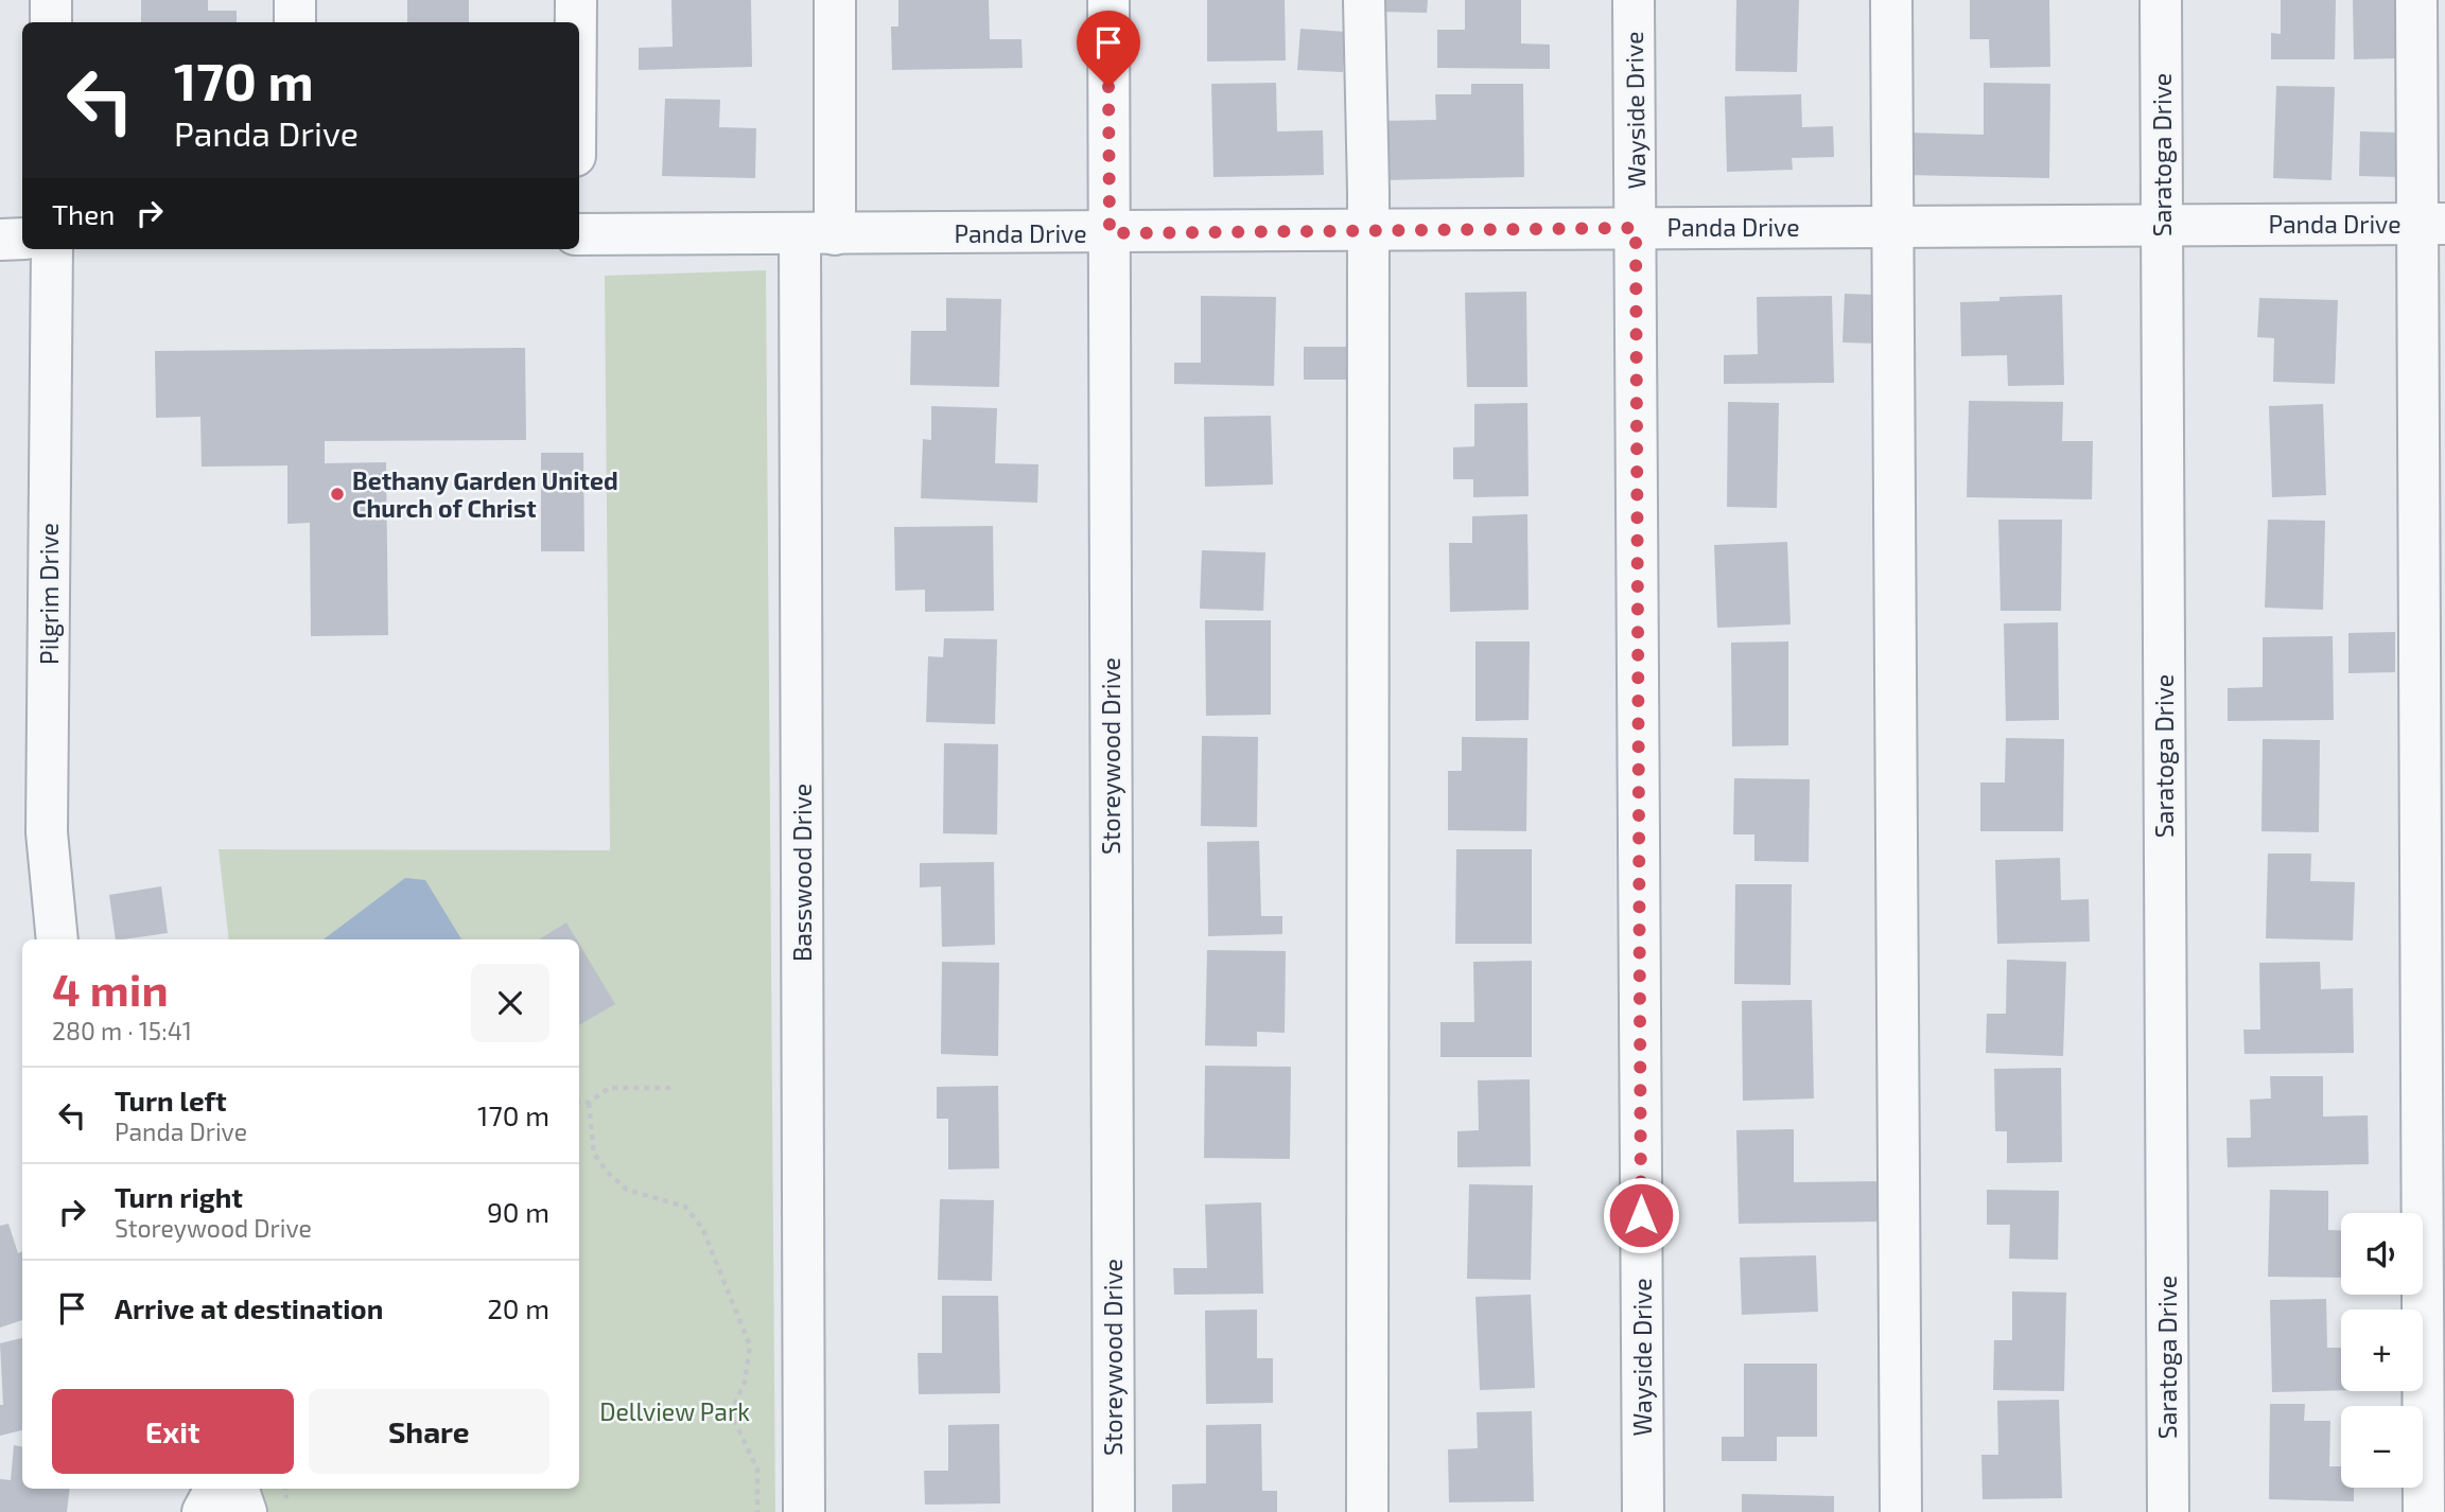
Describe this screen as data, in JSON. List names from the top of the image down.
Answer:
{
  "streets": {
    "street": [
      "Wayside Drive",
      "Saratoga Drive",
      "Panda Drive",
      "Pilgrim Drive",
      "Storeywood Drive",
      "Basswood Drive"
    ]
  },
  "crossings": [
    ["Wayside Drive", "Panda Drive"],
    ["Saratoga Drive", "Panda Drive"],
    ["Panda Drive", "Storeywood Drive"],
    ["Panda Drive", "Basswood Drive"]
  ],
  "parks": ["Dellview Park"],
  "places": ["Bethany Garden United Church of Christ"],
  "page": {
    "turn": ["170 m", "Panda Drive"],
    "then": "Then",
    "heading": ["4 min", "280 m · 15:41"],
    "list": [
      {
        "name": "Turn left",
        "note": "Panda Drive",
        "value": "170 m"
      },
      {
        "name": "Turn right",
        "note": "Storeywood Drive",
        "value": "90 m"
      },
      {
        "name": "Arrive at destination",
        "value": "20 m"
      }
    ],
    "map_buttons": ["+", "−"],
    "buttons": ["Exit", "Share"]
  }
}
